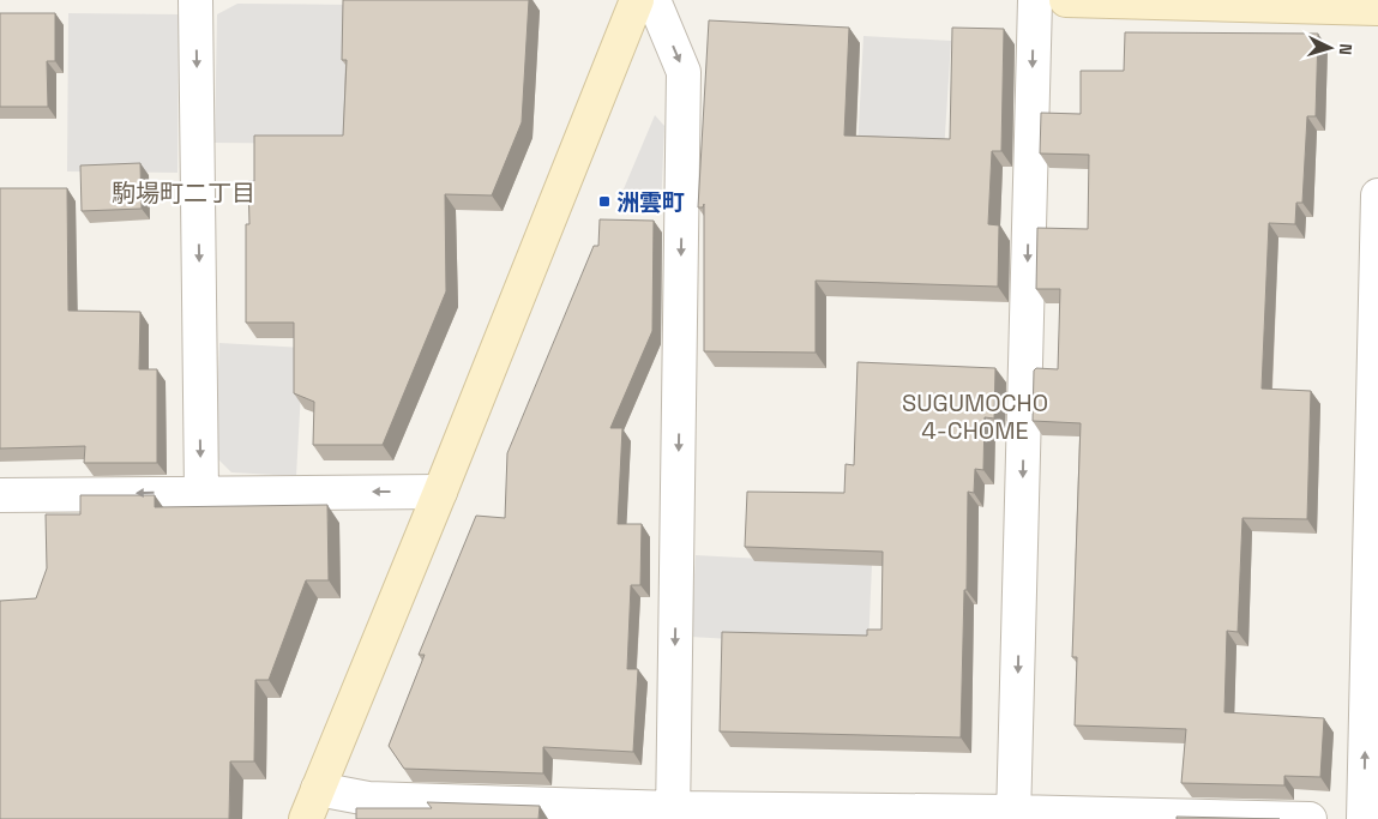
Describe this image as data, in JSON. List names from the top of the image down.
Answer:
{
  "districts": ["駒場町二丁目", "SUGUMOCHO 4-CHOME"],
  "places": {
    "transit": ["洲雲町"]
  },
  "north": "right"
}
